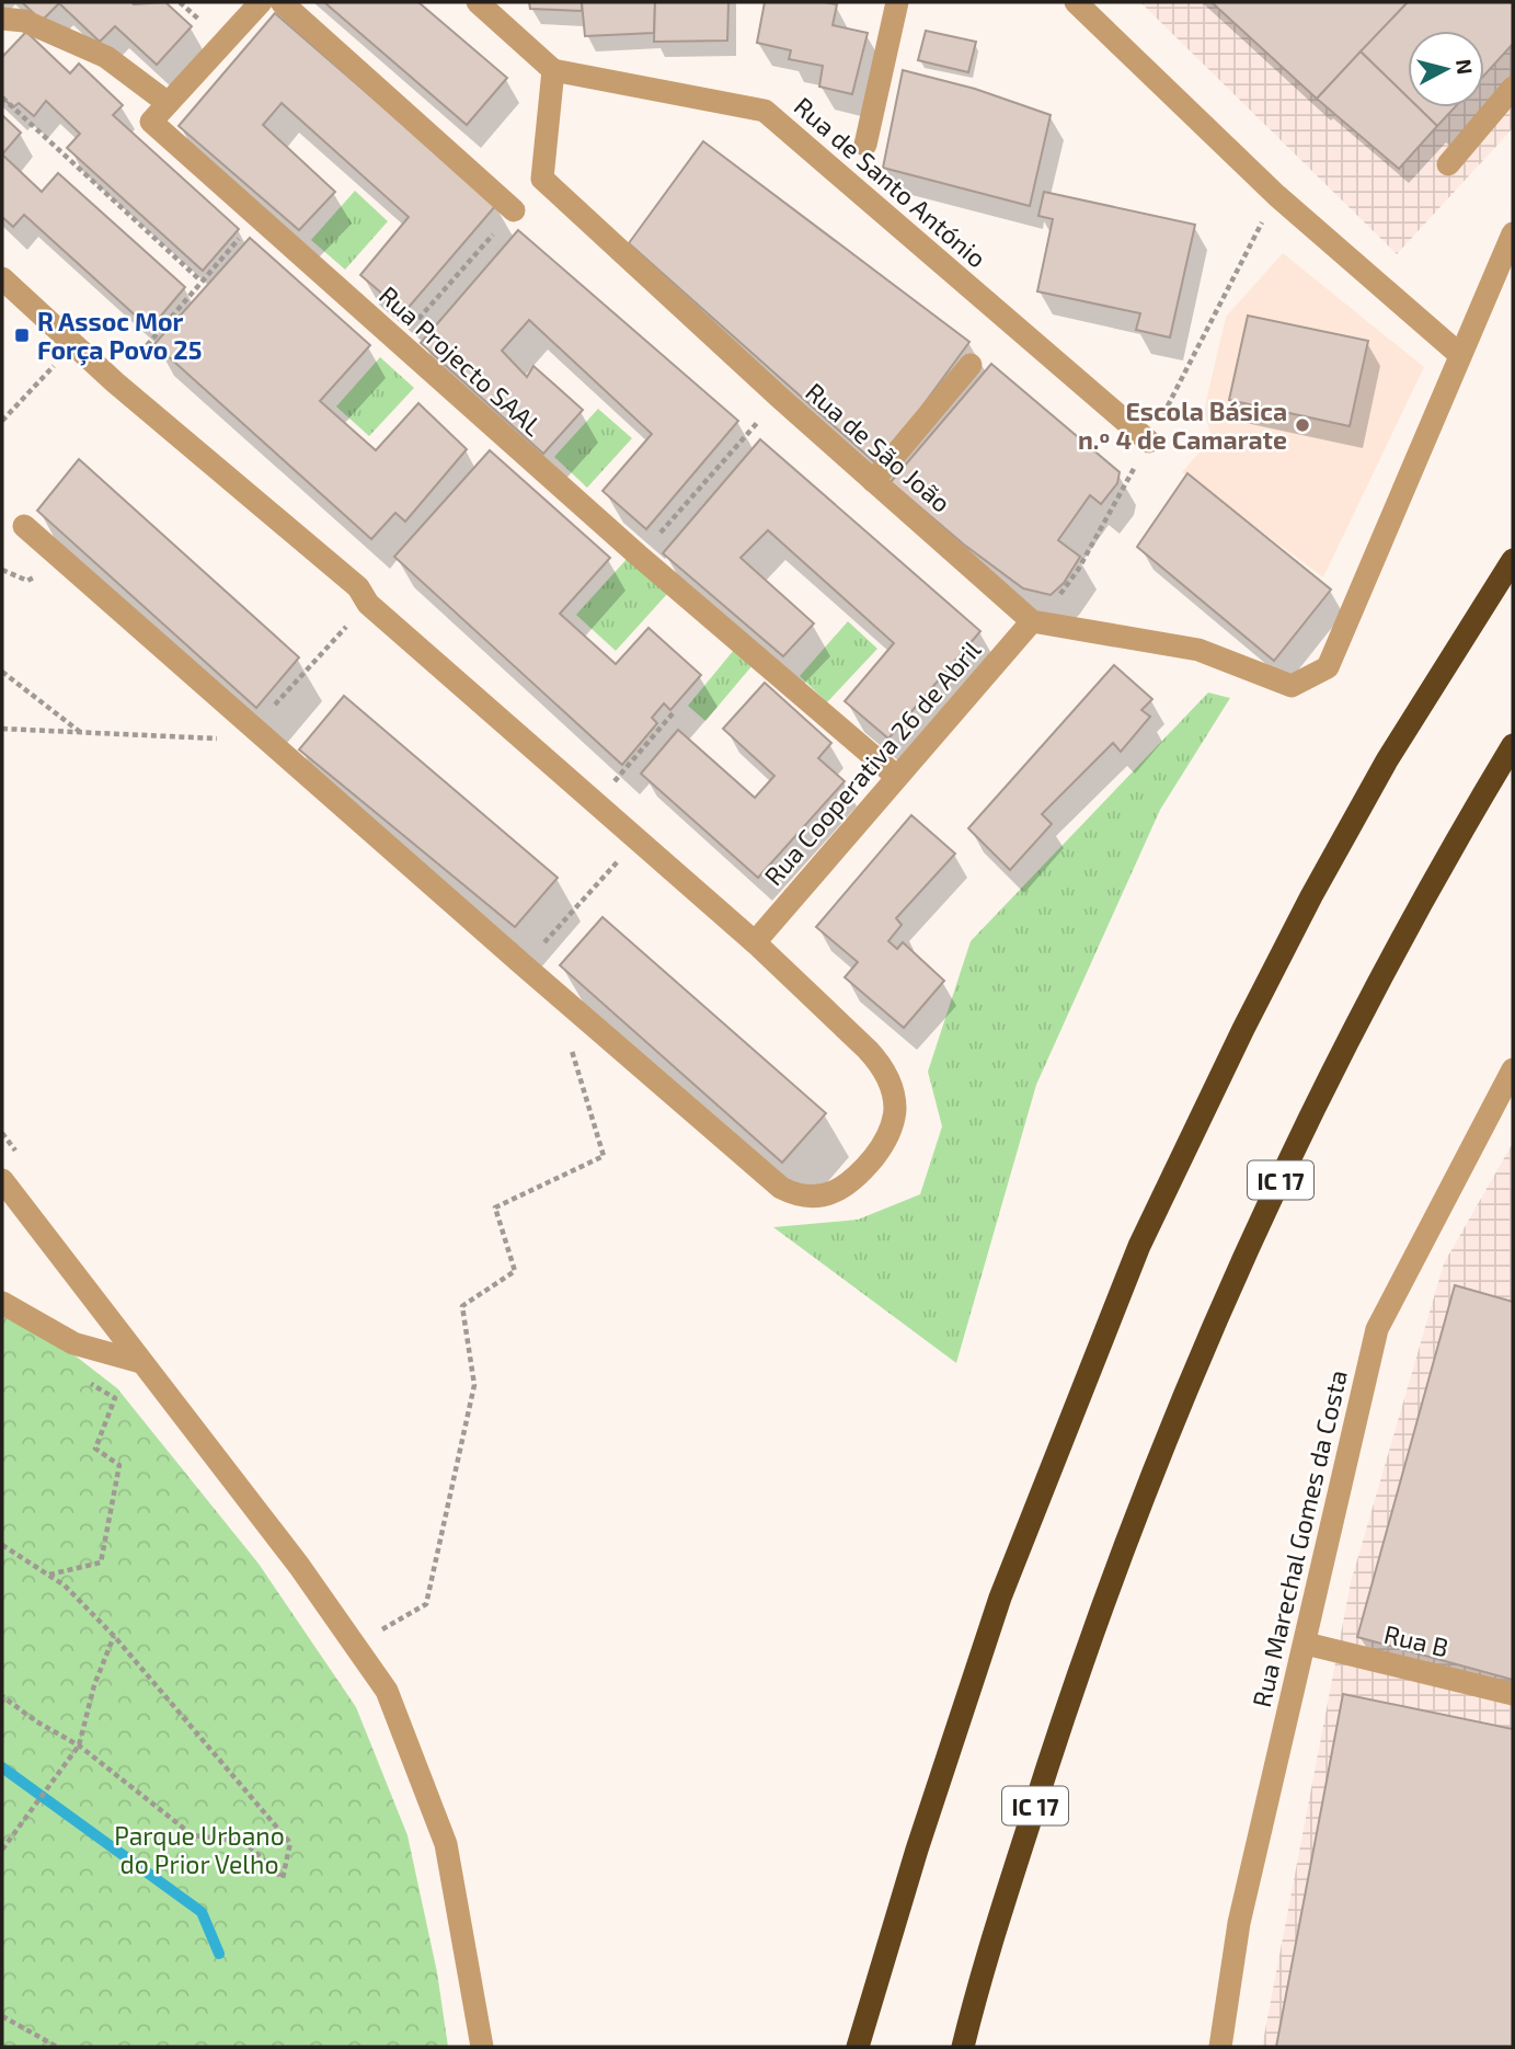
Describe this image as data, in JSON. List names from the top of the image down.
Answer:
{
  "streets": {
    "highway": ["IC 17"],
    "street": [
      "Rua de Santo António",
      "Rua Projecto SAAL",
      "Rua de São João",
      "Rua Cooperativa 26 de Abril",
      "Rua Marechal Gomes da Costa",
      "Rua B"
    ]
  },
  "crossings": [
    ["Rua de Santo António", "Rua de São João"],
    ["Rua Projecto SAAL", "Rua Cooperativa 26 de Abril"],
    ["Rua de São João", "Rua Cooperativa 26 de Abril"],
    ["Rua Marechal Gomes da Costa", "Rua B"]
  ],
  "parks": ["Parque Urbano do Prior Velho"],
  "places": {
    "transit": ["R Assoc Mor Força Povo 25"],
    "other": ["Escola Básica n.º 4 de Camarate"]
  },
  "north": "right"
}
